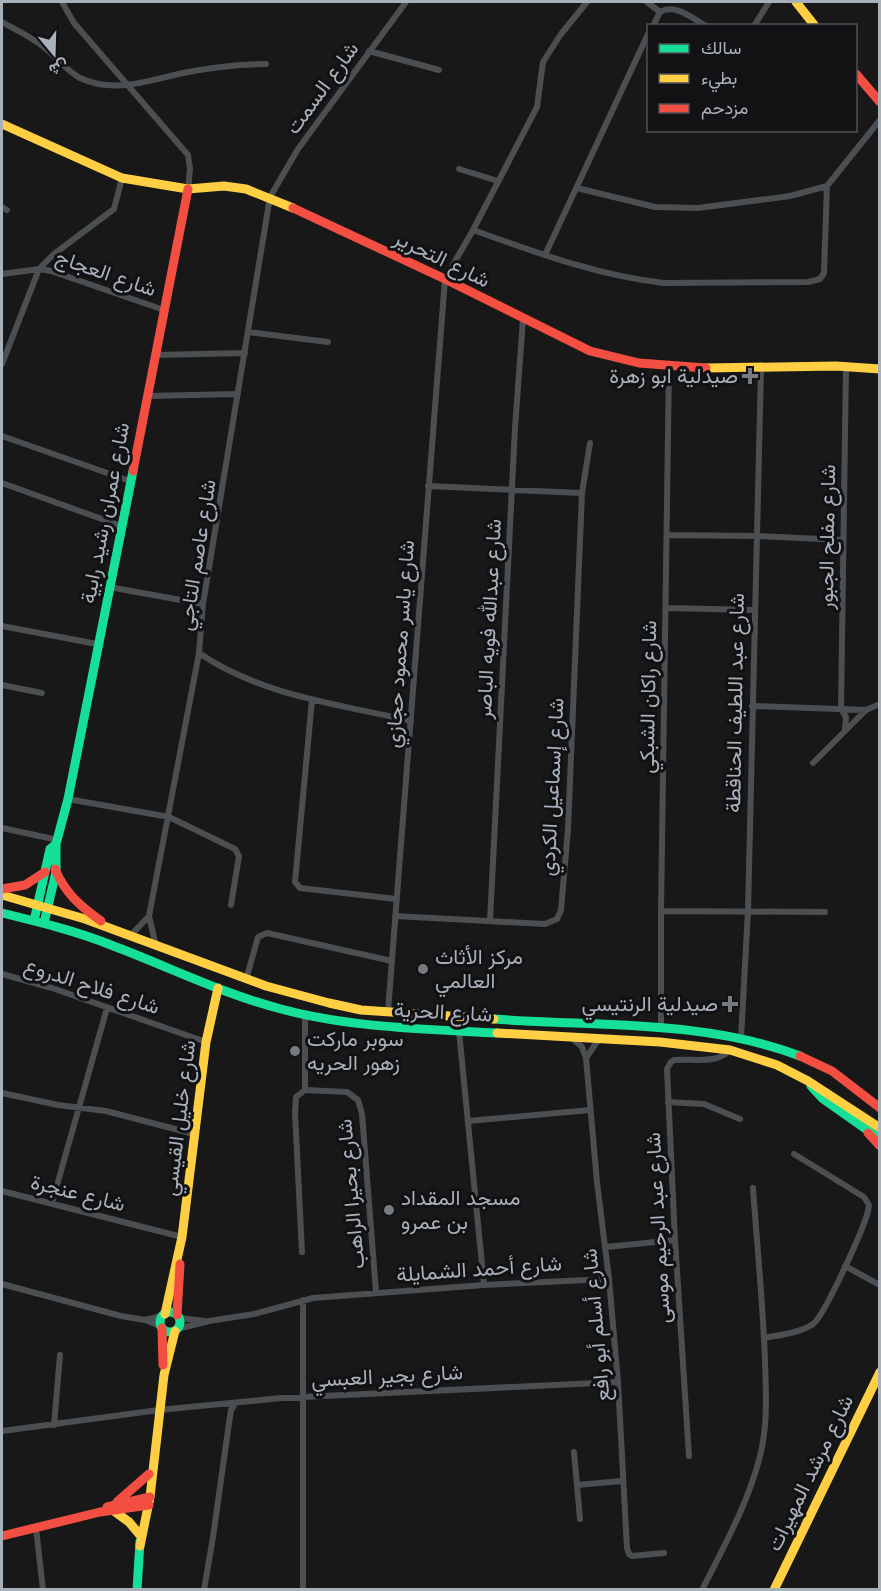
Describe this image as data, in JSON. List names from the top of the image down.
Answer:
{
  "streets": {
    "main road": [
      "شارع التحرير",
      "شارع عمران رشيد رابية",
      "شارع الحرية",
      "شارع خليل القيسي",
      "شارع مرشد المهيرات"
    ],
    "street": [
      "شارع السمت",
      "شارع العجاج",
      "شارع مفلح الجبور",
      "شارع عاصم التاجي",
      "شارع عبدالله فويه الباصر",
      "شارع ياسر محمود حجازي",
      "شارع راكان الشبكي",
      "شارع عبد اللطيف الحناقطة",
      "شارع إسماعيل الكردي",
      "شارع فلاح الدروع",
      "شارع عنجرة",
      "شارع بحيرا الراهب",
      "شارع عبد الرحيم موسى",
      "شارع أحمد الشمايلة",
      "شارع أسلم أبو رافع",
      "شارع بجير العبسي"
    ]
  },
  "crossings": [
    ["شارع السمت", "شارع التحرير"],
    ["شارع السمت", "شارع عاصم التاجي"],
    ["شارع التحرير", "شارع عمران رشيد رابية"],
    ["شارع التحرير", "شارع مفلح الجبور"],
    ["شارع التحرير", "شارع عاصم التاجي"],
    ["شارع التحرير", "شارع عبدالله فويه الباصر"],
    ["شارع التحرير", "شارع ياسر محمود حجازي"],
    ["شارع التحرير", "شارع راكان الشبكي"],
    ["شارع التحرير", "شارع عبد اللطيف الحناقطة"],
    ["شارع العجاج", "شارع عمران رشيد رابية"],
    ["شارع عمران رشيد رابية", "شارع الحرية"],
    ["شارع عاصم التاجي", "شارع الحرية"],
    ["شارع عبدالله فويه الباصر", "شارع إسماعيل الكردي"],
    ["شارع ياسر محمود حجازي", "شارع إسماعيل الكردي"],
    ["شارع ياسر محمود حجازي", "شارع الحرية"],
    ["شارع راكان الشبكي", "شارع الحرية"],
    ["شارع عبد اللطيف الحناقطة", "شارع الحرية"],
    ["شارع فلاح الدروع", "شارع خليل القيسي"],
    ["شارع الحرية", "شارع خليل القيسي"],
    ["شارع الحرية", "شارع عبد الرحيم موسى"],
    ["شارع الحرية", "شارع أسلم أبو رافع"],
    ["شارع خليل القيسي", "شارع عنجرة"],
    ["شارع خليل القيسي", "شارع أحمد الشمايلة"],
    ["شارع بحيرا الراهب", "شارع أحمد الشمايلة"],
    ["شارع أحمد الشمايلة", "شارع أسلم أبو رافع"],
    ["شارع أسلم أبو رافع", "شارع بجير العبسي"]
  ],
  "places": {
    "health": ["صيدلية ابو زهرة", "صيدلية الرنتيسي"],
    "other": ["مركز الأثاث العالمي", "سوبر ماركت زهور الحريه", "مسجد المقداد بن عمرو"]
  },
  "legend": ["سالك", "بطيء", "مزدحم"],
  "north": "bottom"
}
